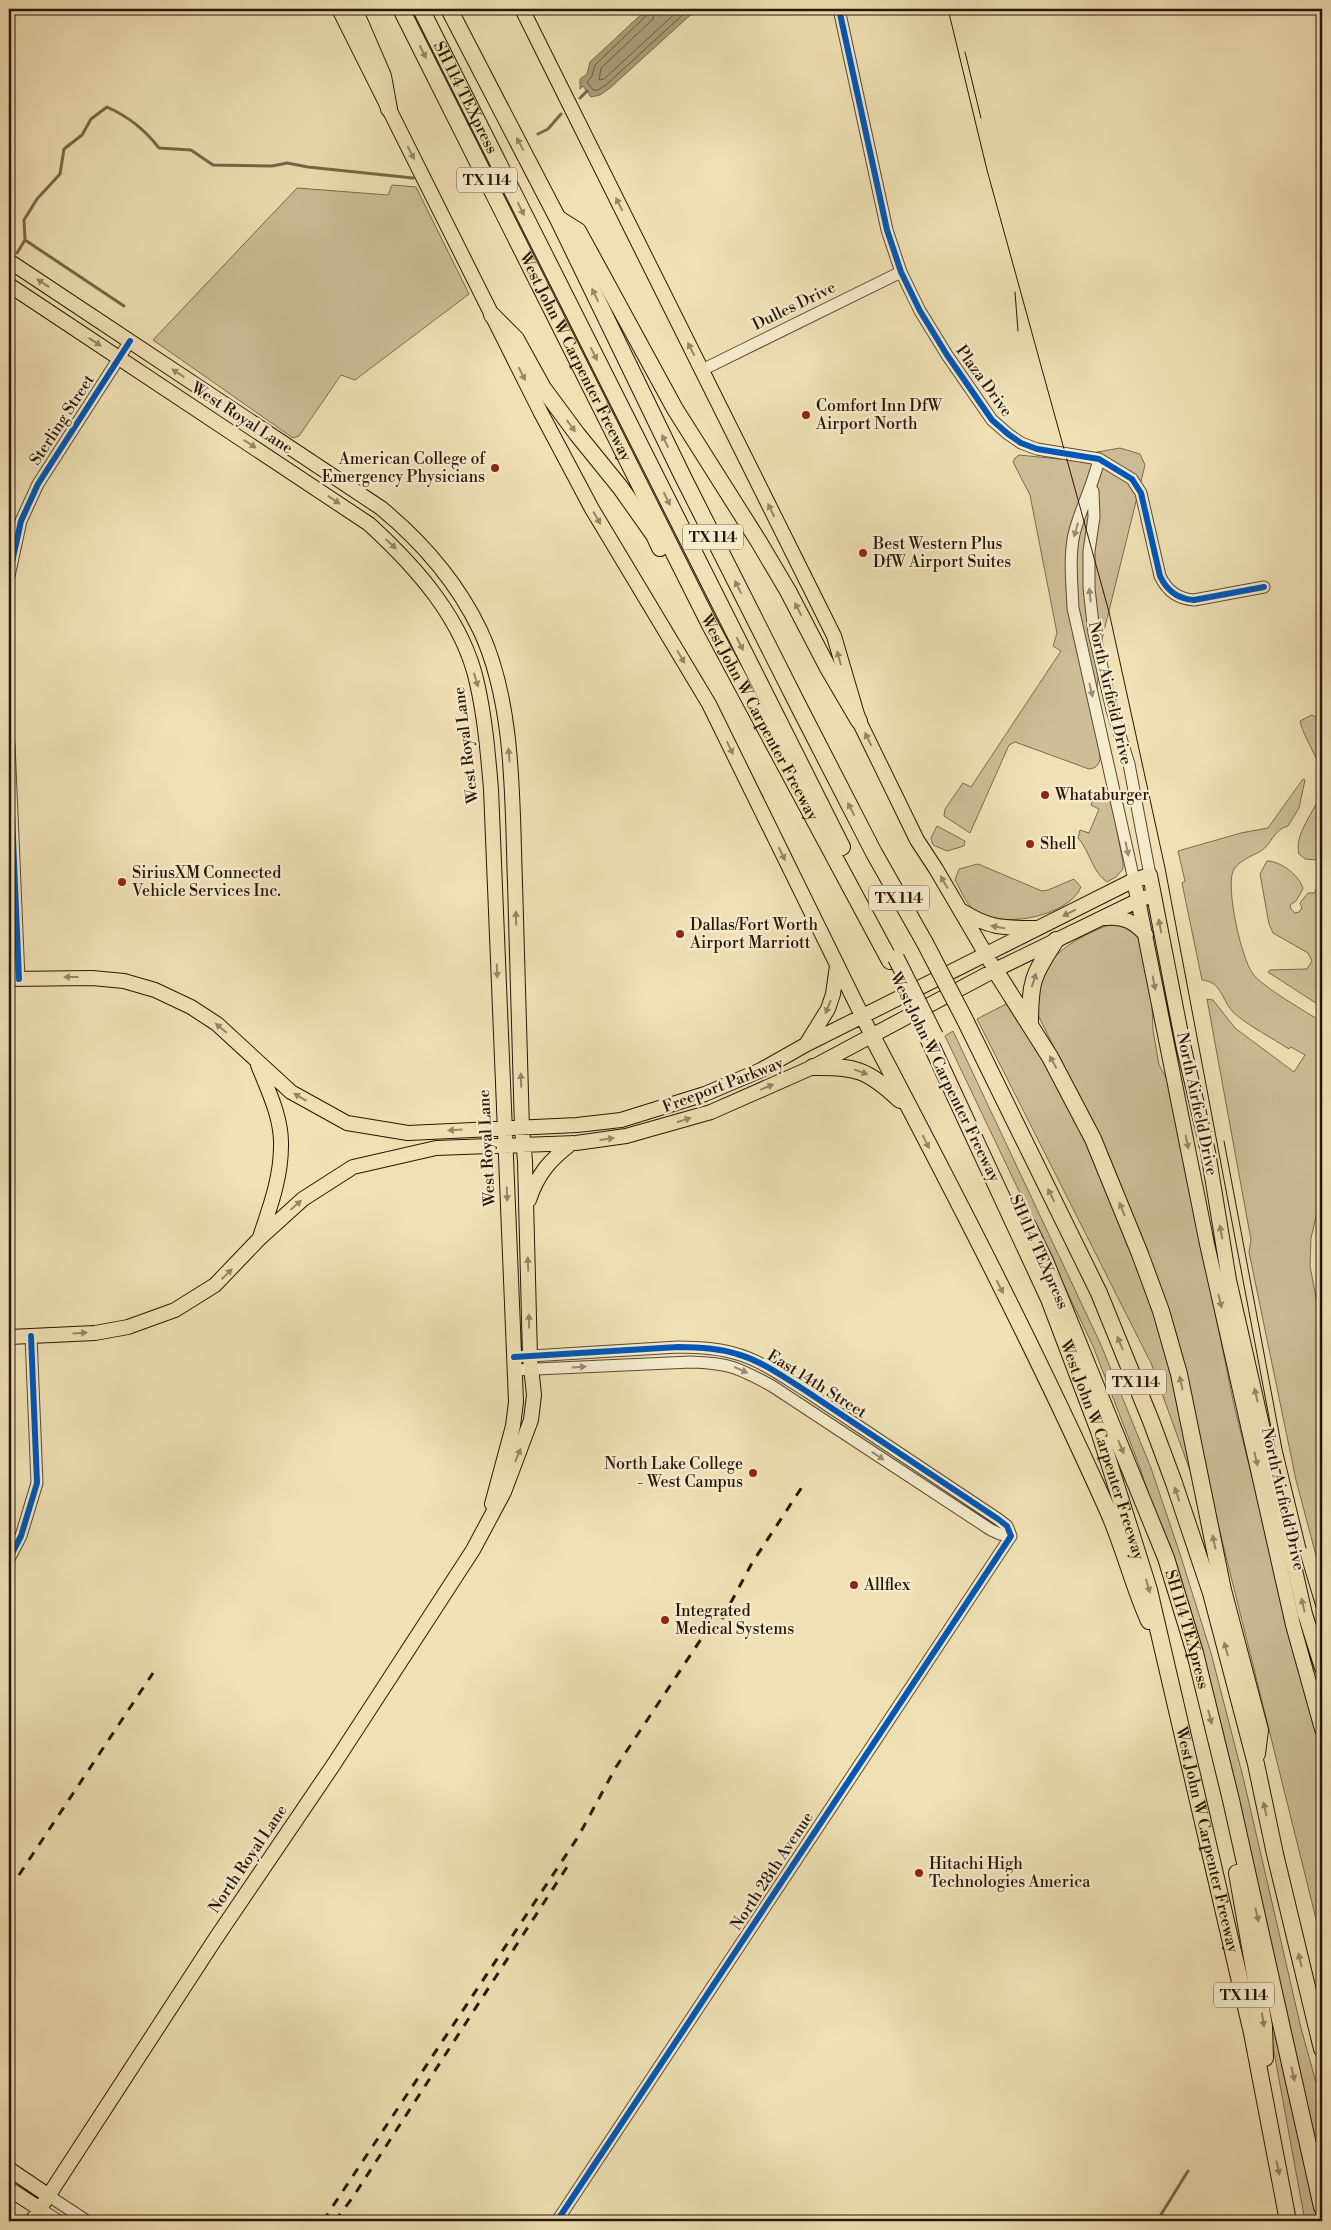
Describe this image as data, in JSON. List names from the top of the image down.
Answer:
{
  "streets": {
    "highway": ["SH 114 TEXpress", "TX 114", "West John W Carpenter Freeway"],
    "main road": [
      "West Royal Lane",
      "North Airfield Drive",
      "Freeport Parkway",
      "North Royal Lane"
    ],
    "street": [
      "Dulles Drive",
      "Plaza Drive",
      "Sterling Street",
      "East 14th Street",
      "North 28th Avenue"
    ]
  },
  "crossings": [
    ["SH 114 TEXpress", "West John W Carpenter Freeway"],
    ["Dulles Drive", "Plaza Drive"],
    ["Plaza Drive", "North Airfield Drive"],
    ["West Royal Lane", "Sterling Street"],
    ["West Royal Lane", "Freeport Parkway"],
    ["West Royal Lane", "East 14th Street"],
    ["West Royal Lane", "North Royal Lane"],
    ["North Airfield Drive", "Freeport Parkway"],
    ["Freeport Parkway", "North Royal Lane"],
    ["East 14th Street", "North Royal Lane"],
    ["East 14th Street", "North 28th Avenue"]
  ],
  "places": [
    "Comfort Inn DfW Airport North",
    "American College of Emergency Physicians",
    "Best Western Plus DfW Airport Suites",
    "Whataburger",
    "Shell",
    "SiriusXM Connected Vehicle Services Inc.",
    "Dallas/Fort Worth Airport Marriott",
    "North Lake College - West Campus",
    "Allflex",
    "Integrated Medical Systems",
    "Hitachi High Technologies America"
  ]
}
